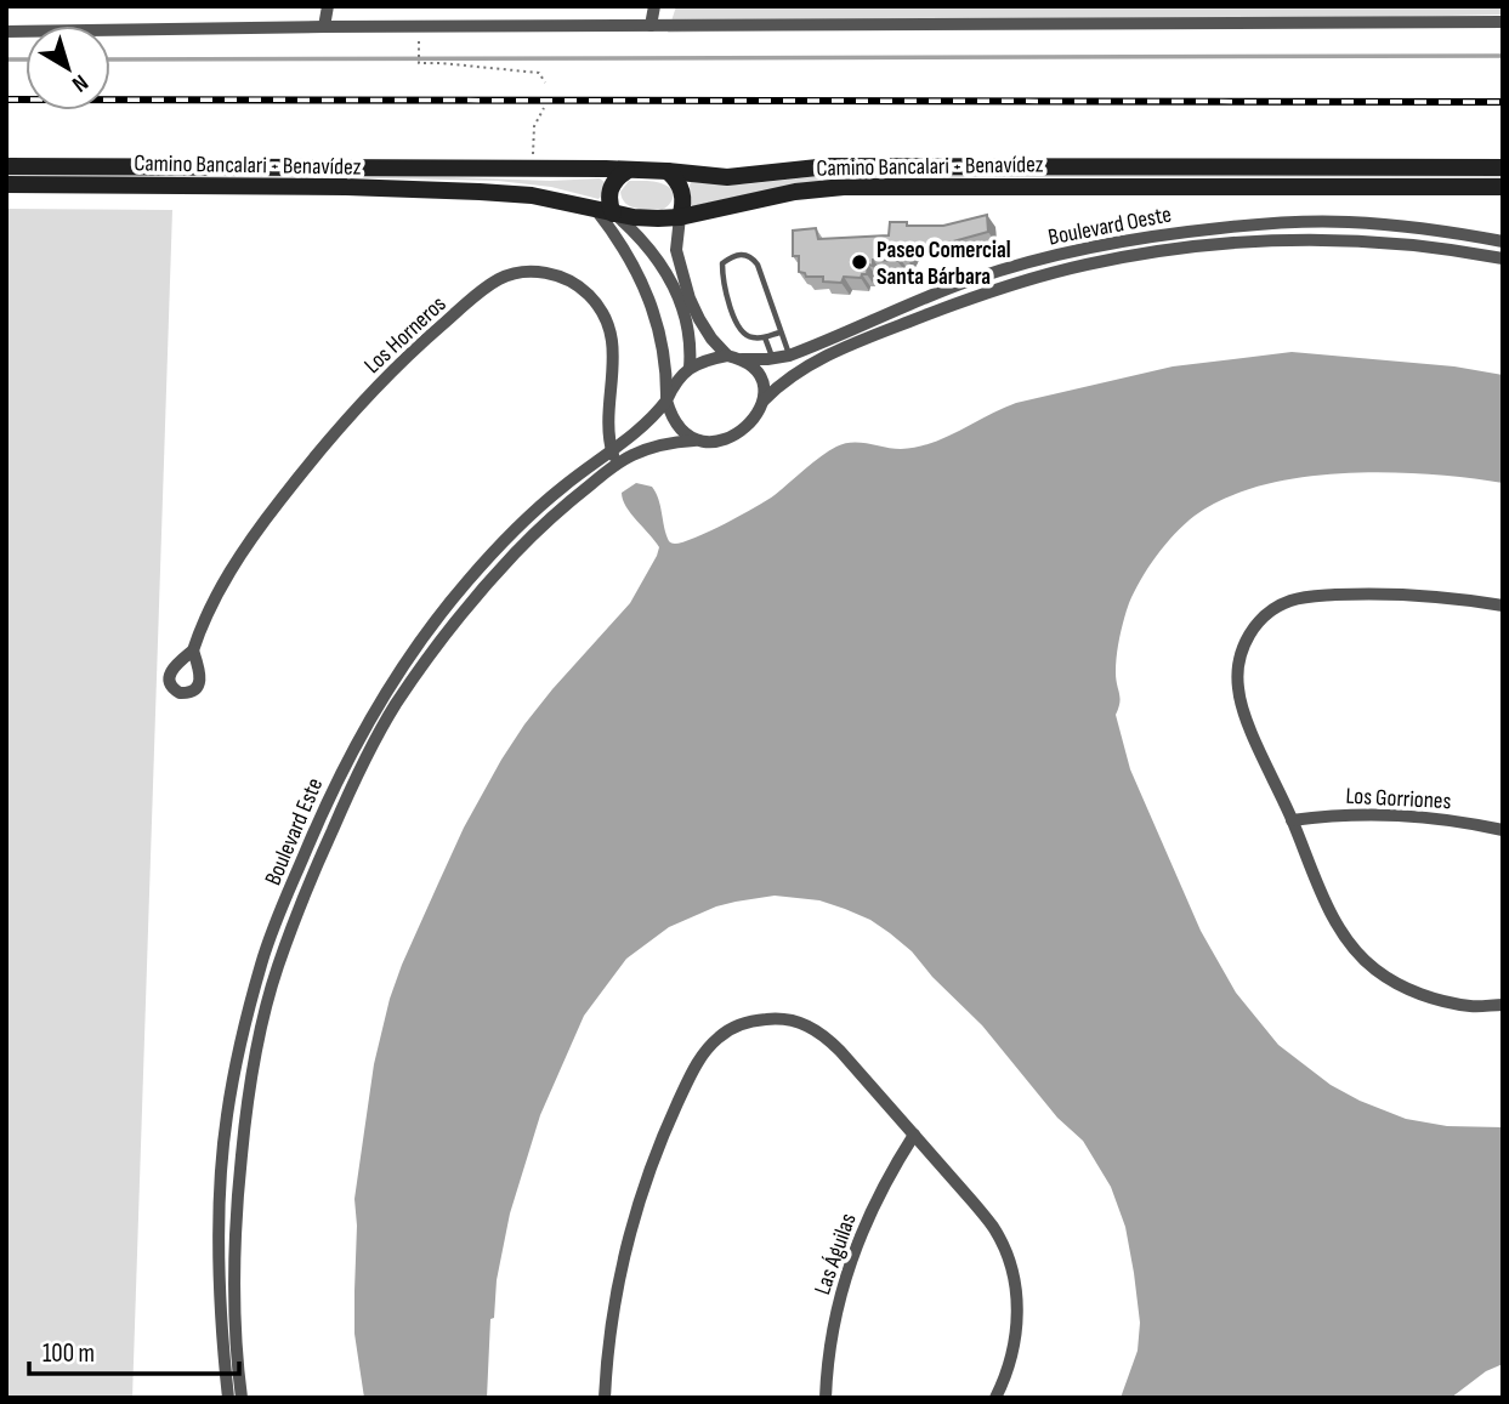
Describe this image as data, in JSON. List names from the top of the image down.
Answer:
{
  "streets": {
    "main road": ["Camino Bancalari - Benavídez"],
    "street": [
      "Boulevard Oeste",
      "Los Horneros",
      "Los Gorriones",
      "Boulevard Este",
      "Las Águilas"
    ]
  },
  "crossings": [
    ["Boulevard Oeste", "Boulevard Este"],
    ["Los Horneros", "Boulevard Este"]
  ],
  "places": ["Paseo Comercial Santa Bárbara"],
  "scale_bar": "100 m",
  "north": "bottom right"
}
